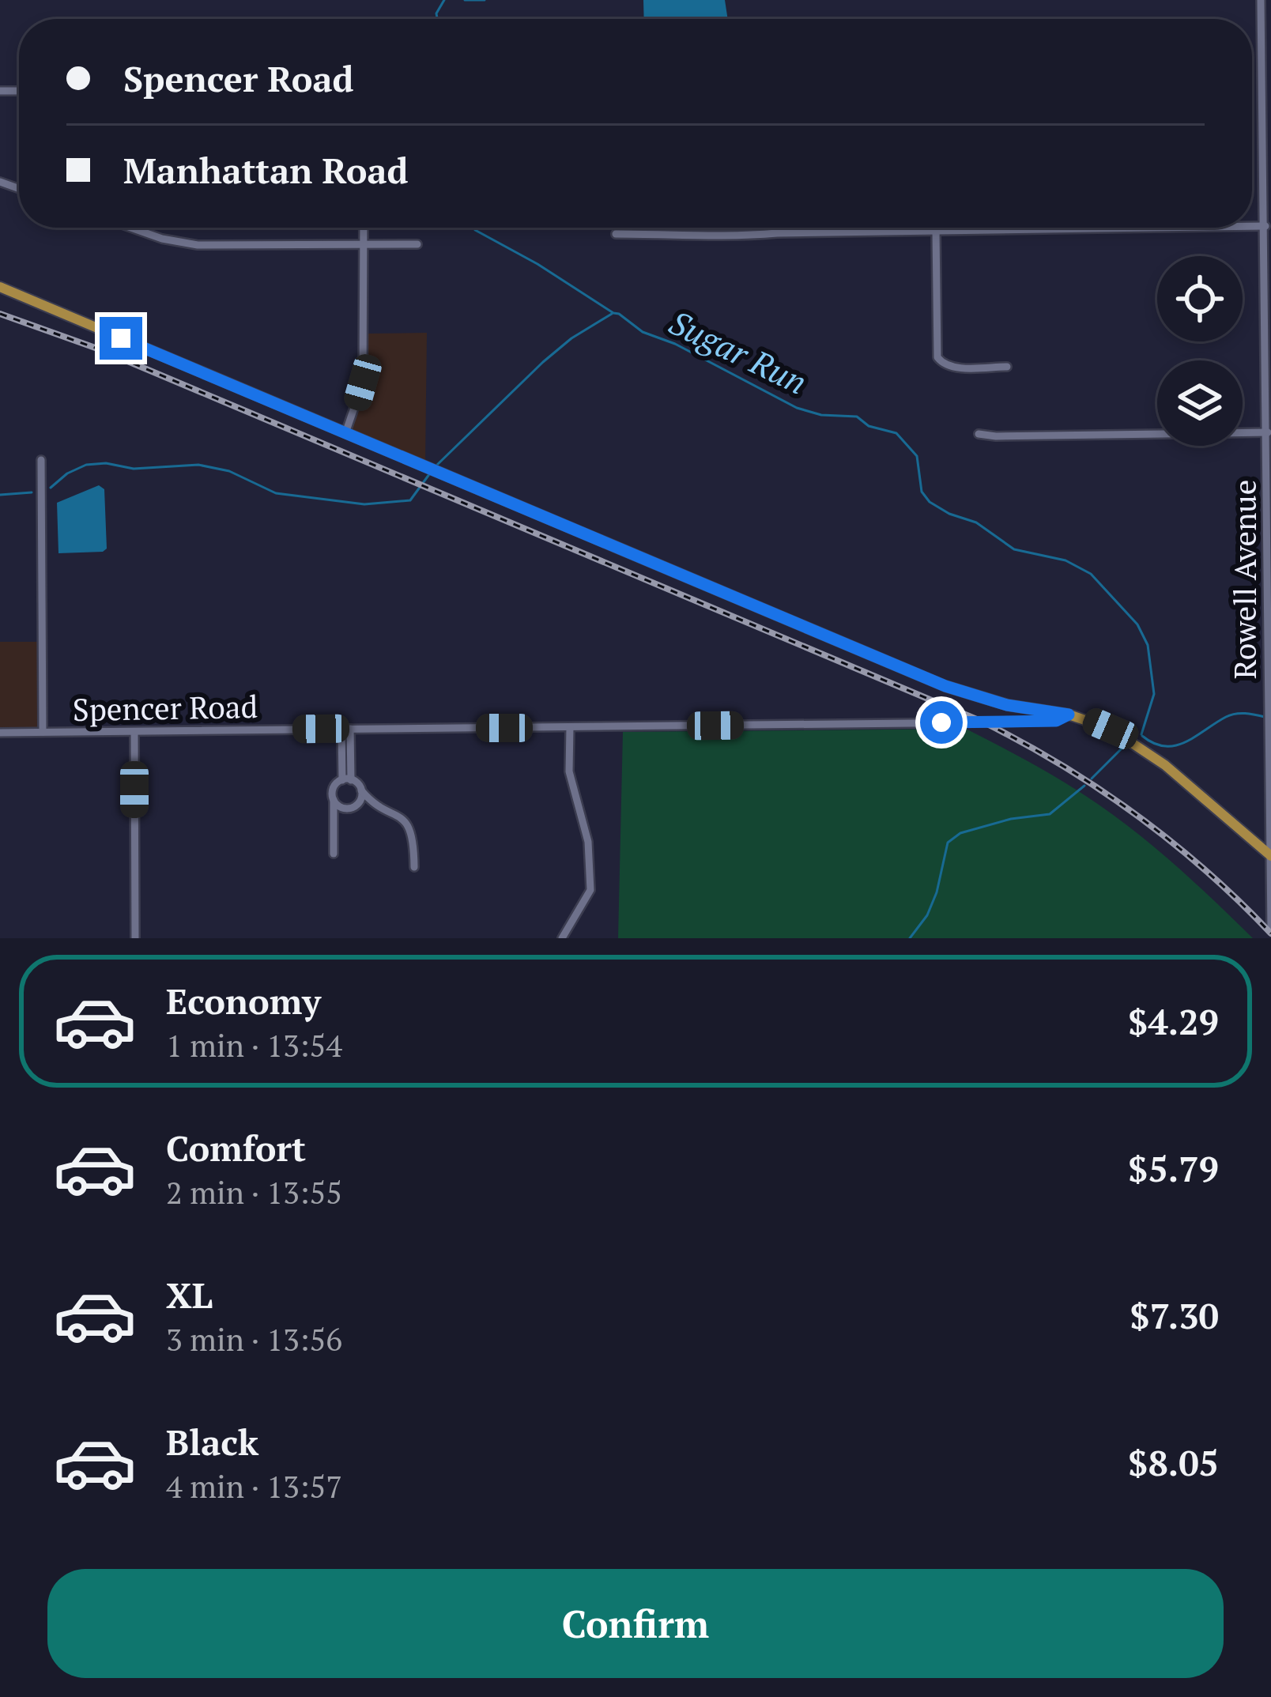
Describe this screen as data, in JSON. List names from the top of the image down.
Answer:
{
  "streets": {
    "street": ["Rowell Avenue", "Spencer Road"]
  },
  "water": ["Sugar Run"],
  "page": {
    "banner": ["Spencer Road", "Manhattan Road"],
    "list": [
      {
        "name": "Economy",
        "note": "1 min · 13:54",
        "value": "$4.29"
      },
      {
        "name": "Comfort",
        "note": "2 min · 13:55",
        "value": "$5.79"
      },
      {
        "name": "XL",
        "note": "3 min · 13:56",
        "value": "$7.30"
      },
      {
        "name": "Black",
        "note": "4 min · 13:57",
        "value": "$8.05"
      }
    ],
    "buttons": "Confirm"
  }
}
